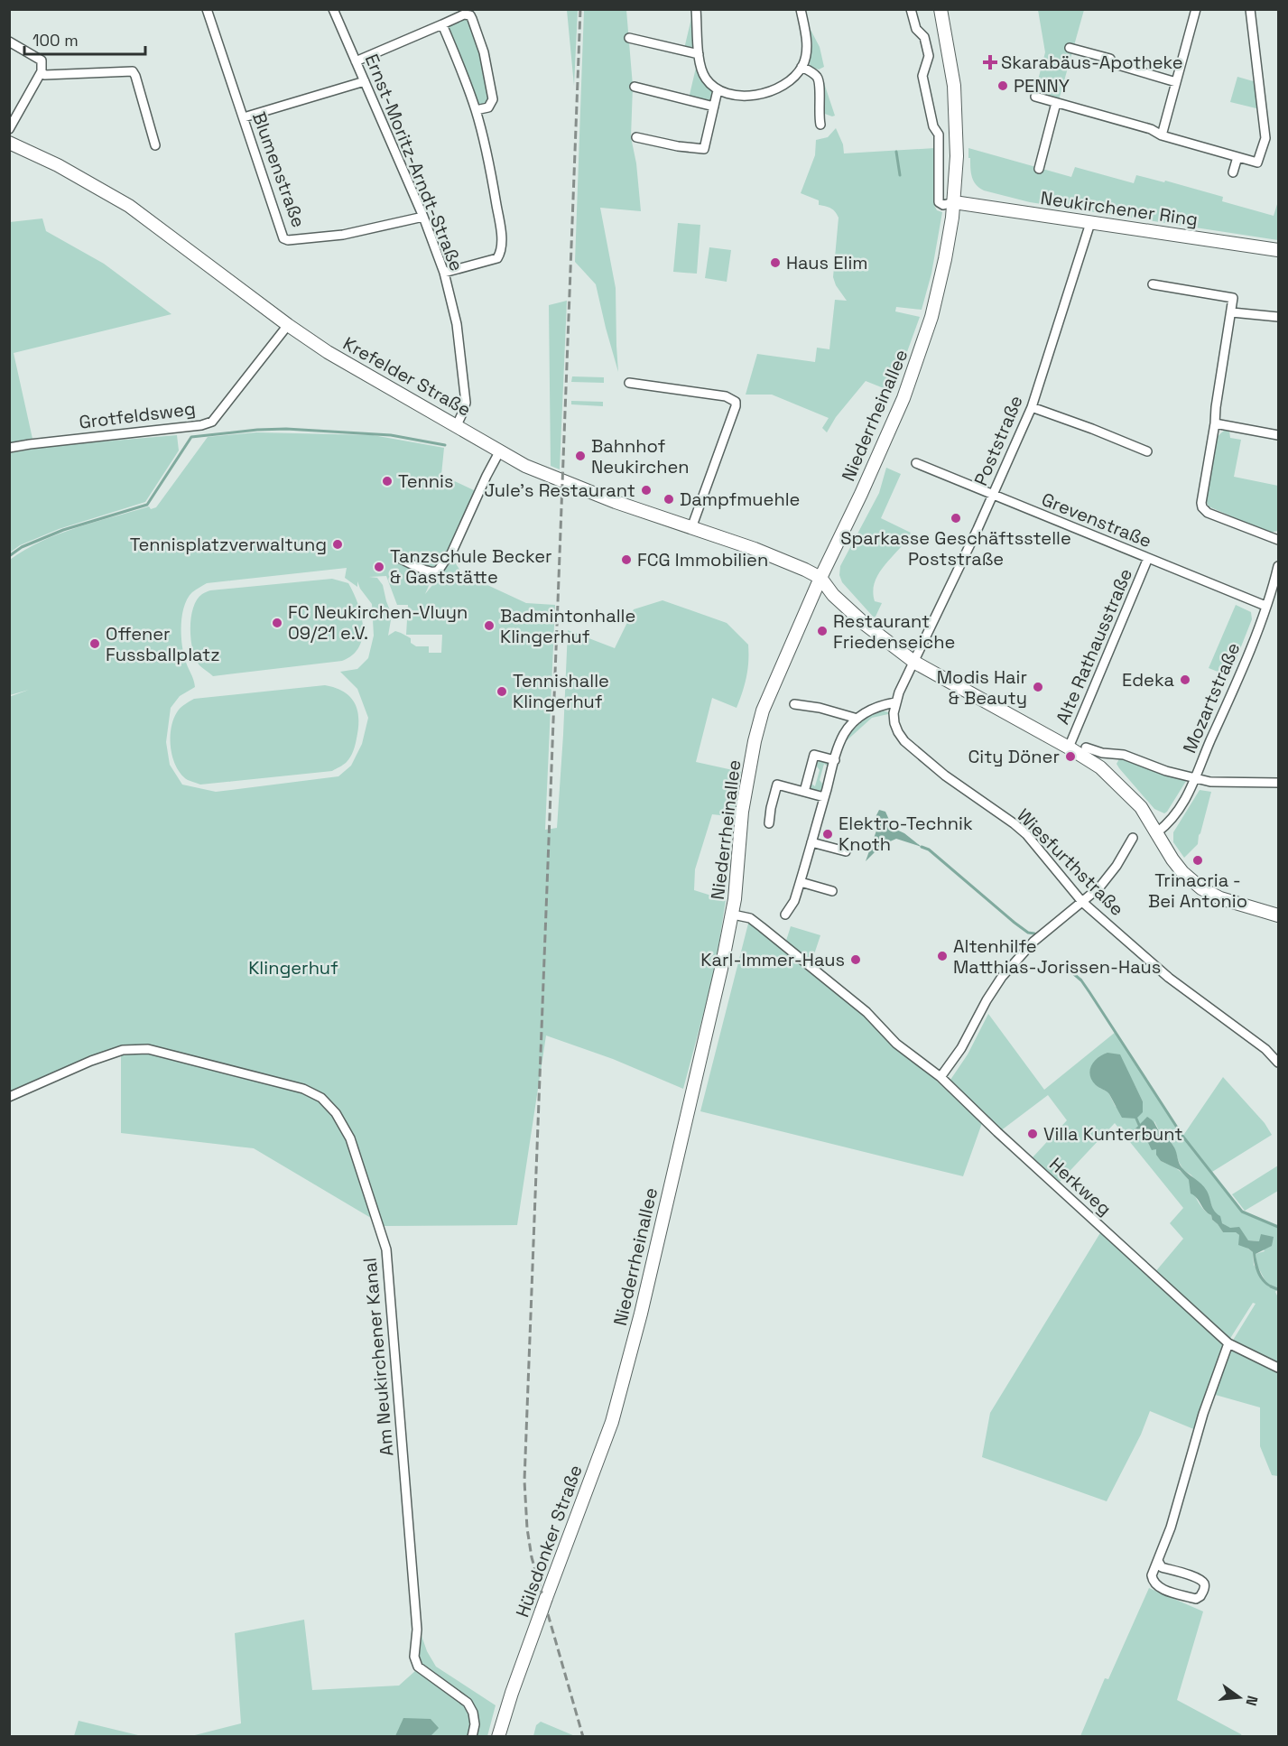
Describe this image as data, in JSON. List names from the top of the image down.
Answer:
{
  "streets": {
    "main road": [
      "Neukirchener Ring",
      "Krefelder Straße",
      "Niederrheinallee",
      "Hülsdonker Straße"
    ],
    "street": [
      "Ernst-Moritz-Arndt-Straße",
      "Blumenstraße",
      "Grotfeldsweg",
      "Poststraße",
      "Grevenstraße",
      "Alte Rathausstraße",
      "Mozartstraße",
      "Wiesfurthstraße",
      "Herkweg",
      "Am Neukirchener Kanal"
    ]
  },
  "crossings": [
    ["Ernst-Moritz-Arndt-Straße", "Blumenstraße"],
    ["Ernst-Moritz-Arndt-Straße", "Krefelder Straße"],
    ["Neukirchener Ring", "Niederrheinallee"],
    ["Neukirchener Ring", "Poststraße"],
    ["Krefelder Straße", "Grotfeldsweg"],
    ["Krefelder Straße", "Niederrheinallee"],
    ["Niederrheinallee", "Herkweg"],
    ["Niederrheinallee", "Hülsdonker Straße"],
    ["Poststraße", "Grevenstraße"],
    ["Poststraße", "Wiesfurthstraße"],
    ["Grevenstraße", "Alte Rathausstraße"],
    ["Grevenstraße", "Mozartstraße"]
  ],
  "parks": ["Klingerhuf"],
  "places": {
    "health": ["Skarabäus-Apotheke"],
    "other": [
      "PENNY",
      "Haus Elim",
      "Bahnhof Neukirchen",
      "Tennis",
      "Jule's Restaurant",
      "Dampfmuehle",
      "Sparkasse Geschäftsstelle Poststraße",
      "Tennisplatzverwaltung",
      "FCG Immobilien",
      "Tanzschule Becker & Gaststätte",
      "FC Neukirchen-Vluyn 09/21 e.V.",
      "Badmintonhalle Klingerhuf",
      "Restaurant Friedenseiche",
      "Offener Fussballplatz",
      "Edeka",
      "Modis Hair & Beauty",
      "Tennishalle Klingerhuf",
      "City Döner",
      "Elektro-Technik Knoth",
      "Trinacria - Bei Antonio",
      "Altenhilfe Matthias-Jorissen-Haus",
      "Karl-Immer-Haus",
      "Villa Kunterbunt"
    ]
  },
  "scale_bar": "100 m",
  "north": "right"
}
